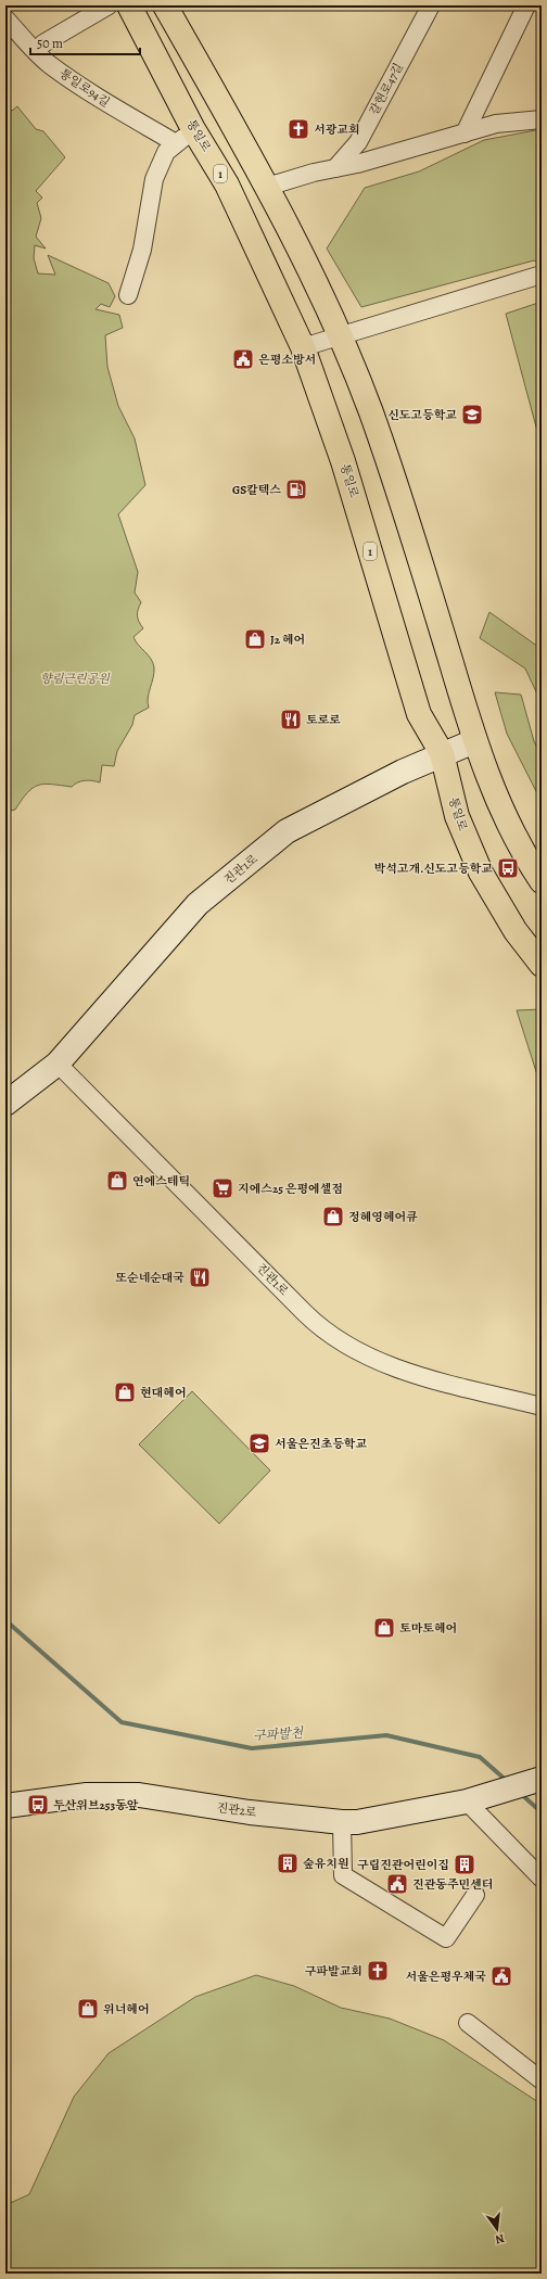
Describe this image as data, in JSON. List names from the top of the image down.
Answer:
{
  "streets": {
    "main road": [
      "통일로",
      "1",
      "진관1로",
      "진관2로"
    ],
    "street": ["통일로94길", "갈현로47길"]
  },
  "crossings": [
    ["통일로94길", "통일로"],
    ["통일로", "진관1로"]
  ],
  "water": ["구파발천"],
  "parks": ["향림근린공원"],
  "places": {
    "church": ["서광교회", "구파발교회"],
    "public building": ["은평소방서", "진관동주민센터", "서울은평우체국"],
    "school or university": ["신도고등학교", "서울은진초등학교"],
    "fuel station": ["GS칼텍스"],
    "shop": [
      "J2 헤어",
      "연에스테틱",
      "정혜영헤어큐",
      "현대헤어",
      "토마토헤어",
      "위너헤어"
    ],
    "restaurant": ["토로로", "또순네순대국"],
    "bus stop": ["박석고개.신도고등학교", "두산위브253동앞"],
    "supermarket": ["지에스25 은평에셀점"],
    "building": ["숲유치원", "구립진관어린이집"]
  },
  "scale_bar": "50 m",
  "north": "bottom"
}
